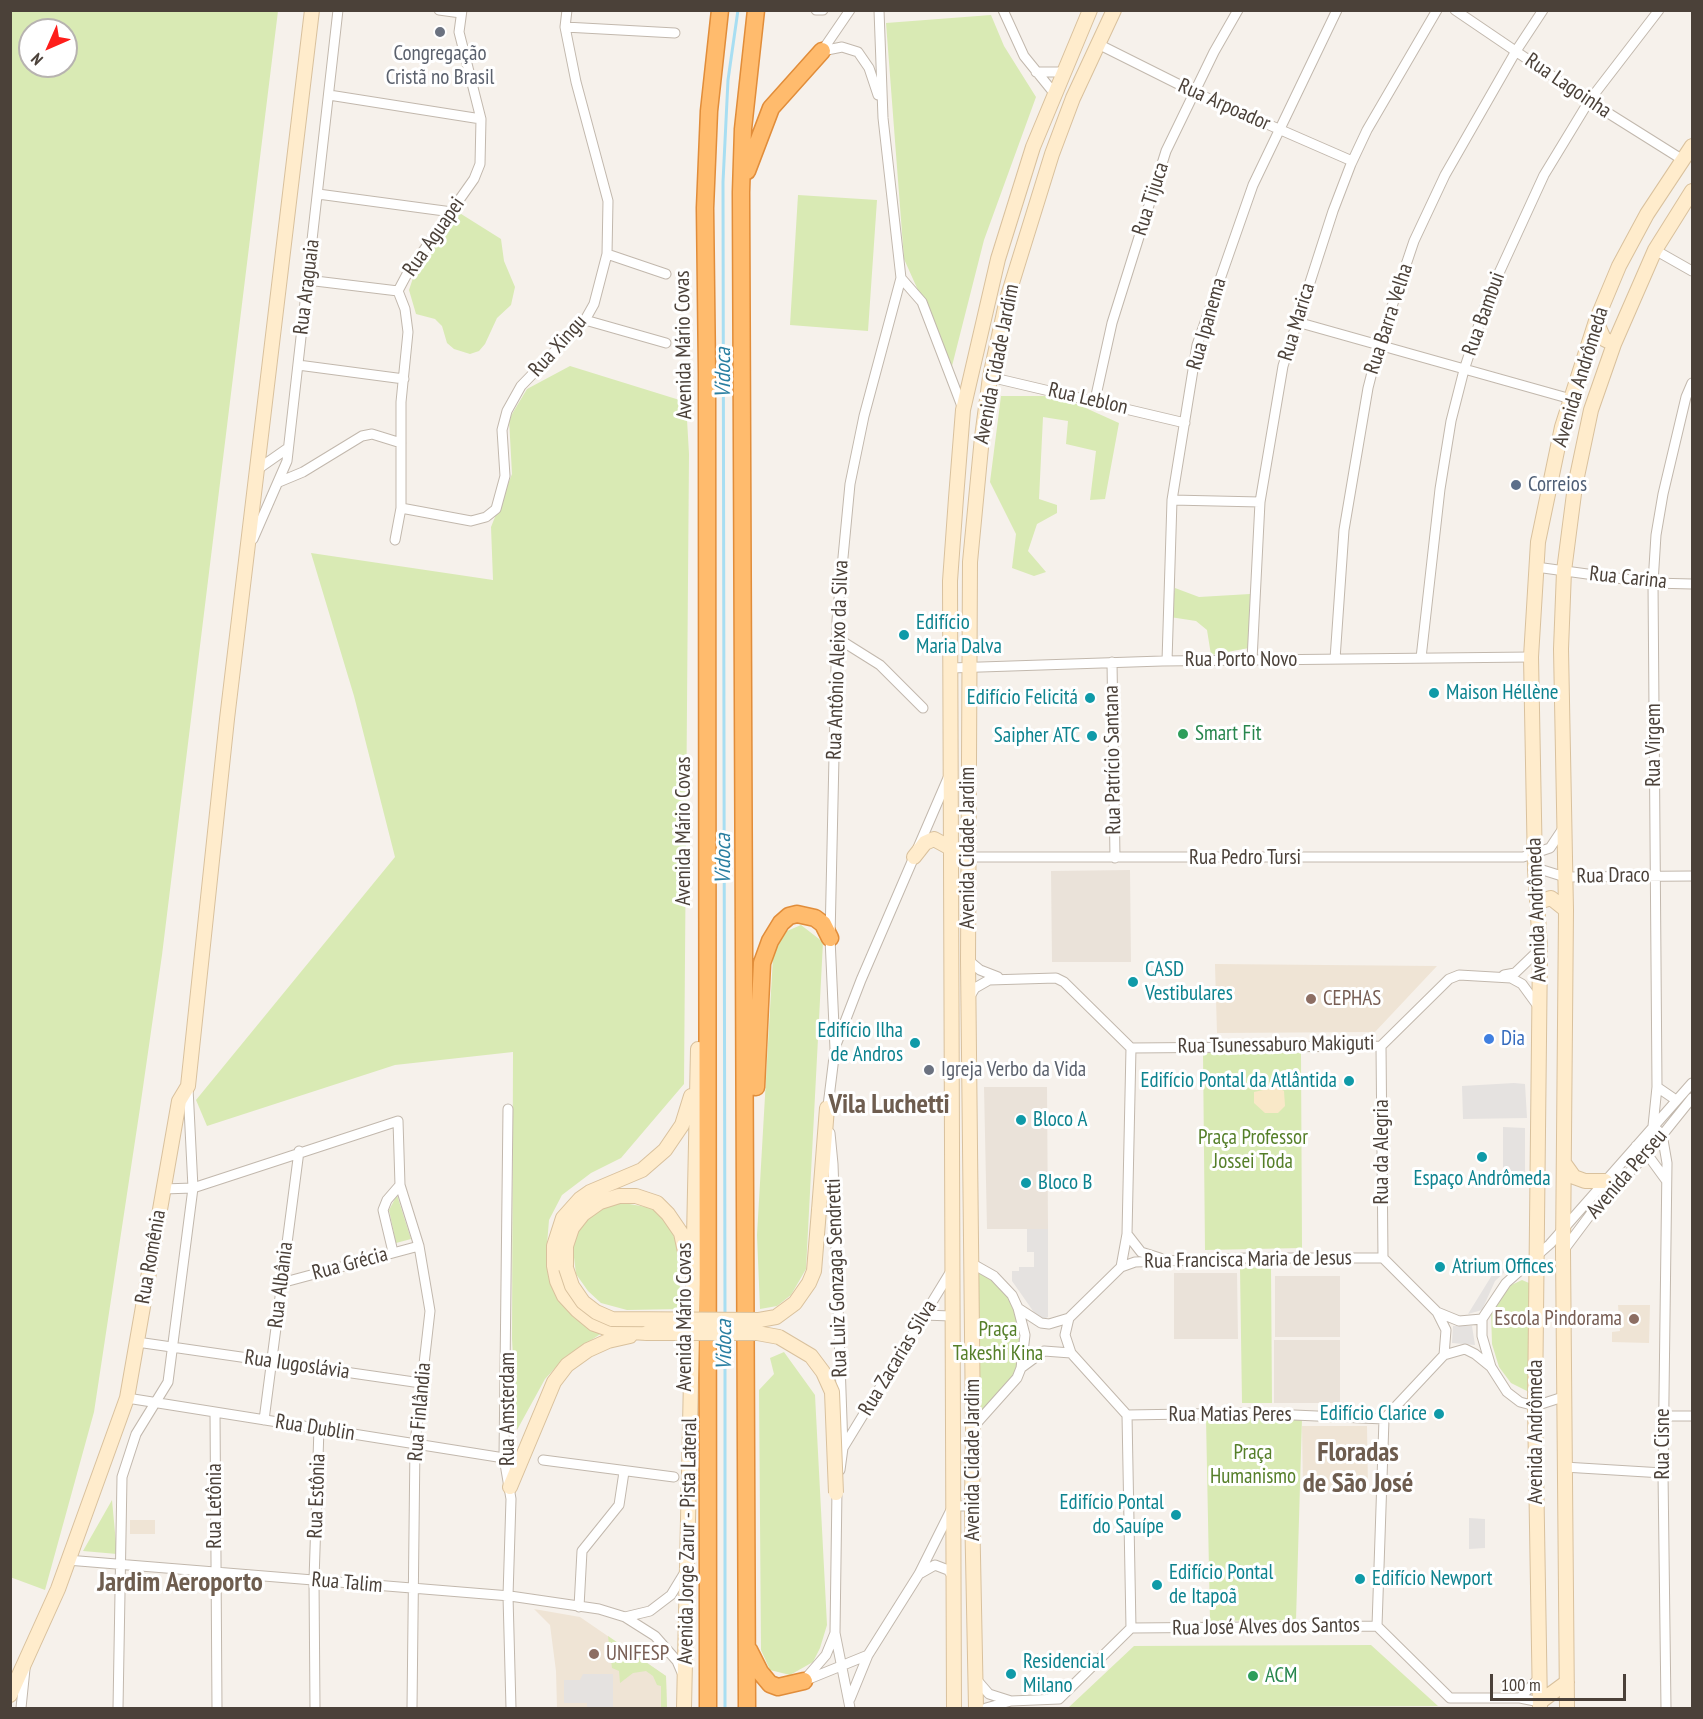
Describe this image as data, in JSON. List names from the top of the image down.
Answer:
{
  "streets": {
    "highway": ["Avenida Mário Covas"],
    "main road": [
      "Avenida Cidade Jardim",
      "Avenida Andrômeda",
      "Rua Romênia",
      "Avenida Jorge Zarur - Pista Lateral"
    ],
    "street": [
      "Rua Lagoinha",
      "Rua Arpoador",
      "Rua Tijuca",
      "Rua Aguapei",
      "Rua Araguaia",
      "Rua Bambui",
      "Rua Barra Velha",
      "Rua Marica",
      "Rua Ipanema",
      "Rua Xingu",
      "Rua Leblon",
      "Rua Carina",
      "Rua Antônio Aleixo da Silva",
      "Rua Porto Novo",
      "Rua Virgem",
      "Rua Patrício Santana",
      "Rua Pedro Tursi",
      "Rua Draco",
      "Rua Tsunessaburo Makiguti",
      "Rua da Alegria",
      "Avenida Perseu",
      "Rua Francisca Maria de Jesus",
      "Rua Grécia",
      "Rua Luiz Gonzaga Sendretti",
      "Rua Albânia",
      "Rua Zacarias Silva",
      "Rua Iugoslávia",
      "Rua Amsterdam",
      "Rua Finlândia",
      "Rua Matias Peres",
      "Rua Dublin",
      "Rua Cisne",
      "Rua Estônia",
      "Rua Letônia",
      "Rua Talim",
      "Rua José Alves dos Santos"
    ]
  },
  "crossings": [
    ["Rua Lagoinha", "Rua Bambui"],
    ["Rua Lagoinha", "Rua Barra Velha"],
    ["Rua Lagoinha", "Avenida Andrômeda"],
    ["Rua Arpoador", "Rua Tijuca"],
    ["Rua Arpoador", "Rua Marica"],
    ["Rua Arpoador", "Rua Ipanema"],
    ["Rua Arpoador", "Avenida Cidade Jardim"],
    ["Rua Tijuca", "Rua Leblon"],
    ["Rua Aguapei", "Rua Xingu"],
    ["Rua Bambui", "Rua Porto Novo"],
    ["Rua Barra Velha", "Rua Porto Novo"],
    ["Rua Marica", "Rua Porto Novo"],
    ["Rua Ipanema", "Rua Leblon"],
    ["Rua Ipanema", "Rua Porto Novo"],
    ["Avenida Cidade Jardim", "Rua Leblon"],
    ["Avenida Cidade Jardim", "Rua Porto Novo"],
    ["Avenida Cidade Jardim", "Rua Pedro Tursi"],
    ["Avenida Cidade Jardim", "Rua Zacarias Silva"],
    ["Avenida Andrômeda", "Rua Carina"],
    ["Avenida Andrômeda", "Rua Porto Novo"],
    ["Avenida Andrômeda", "Rua Pedro Tursi"],
    ["Avenida Andrômeda", "Rua Draco"],
    ["Avenida Andrômeda", "Rua Tsunessaburo Makiguti"],
    ["Avenida Andrômeda", "Avenida Perseu"],
    ["Avenida Andrômeda", "Rua José Alves dos Santos"],
    ["Rua Carina", "Rua Virgem"],
    ["Rua Antônio Aleixo da Silva", "Rua Luiz Gonzaga Sendretti"],
    ["Rua Porto Novo", "Rua Patrício Santana"],
    ["Rua Virgem", "Rua Draco"],
    ["Rua Virgem", "Avenida Perseu"],
    ["Rua Patrício Santana", "Rua Pedro Tursi"],
    ["Rua Tsunessaburo Makiguti", "Rua da Alegria"],
    ["Rua da Alegria", "Rua Francisca Maria de Jesus"],
    ["Avenida Perseu", "Rua Francisca Maria de Jesus"],
    ["Avenida Perseu", "Rua Cisne"],
    ["Rua Romênia", "Rua Albânia"],
    ["Rua Romênia", "Rua Iugoslávia"],
    ["Rua Romênia", "Rua Finlândia"],
    ["Rua Romênia", "Rua Dublin"],
    ["Rua Romênia", "Rua Talim"],
    ["Rua Grécia", "Rua Albânia"],
    ["Rua Grécia", "Rua Finlândia"],
    ["Rua Luiz Gonzaga Sendretti", "Rua Zacarias Silva"],
    ["Rua Albânia", "Rua Iugoslávia"],
    ["Rua Albânia", "Rua Dublin"],
    ["Rua Iugoslávia", "Rua Finlândia"],
    ["Rua Amsterdam", "Rua Dublin"],
    ["Rua Amsterdam", "Rua Talim"],
    ["Rua Finlândia", "Rua Dublin"],
    ["Rua Finlândia", "Rua Talim"],
    ["Rua Dublin", "Rua Estônia"],
    ["Rua Dublin", "Rua Letônia"],
    ["Rua Estônia", "Rua Talim"],
    ["Rua Letônia", "Rua Talim"],
    ["Avenida Jorge Zarur - Pista Lateral", "Rua Talim"]
  ],
  "districts": ["Vila Luchetti", "Floradas de São José", "Jardim Aeroporto"],
  "water": ["Vidoca"],
  "parks": ["Praça Professor Jossei Toda", "Praça Takeshi Kina", "Praça Humanismo"],
  "places": [
    "Congregação Cristã no Brasil",
    "Correios",
    "Edifício Maria Dalva",
    "Maison Héllène",
    "Edifício Felicitá",
    "Smart Fit",
    "Saipher ATC",
    "CASD Vestibulares",
    "CEPHAS",
    "Dia",
    "Edifício Ilha de Andros",
    "Igreja Verbo da Vida",
    "Edifício Pontal da Atlântida",
    "Bloco A",
    "Espaço Andrômeda",
    "Bloco B",
    "Atrium Offices",
    "Escola Pindorama",
    "Edifício Clarice",
    "Edifício Pontal do Sauípe",
    "Edifício Newport",
    "Edifício Pontal de Itapoã",
    "UNIFESP",
    "Residencial Milano",
    "ACM"
  ],
  "scale_bar": "100 m",
  "north": "bottom left"
}
